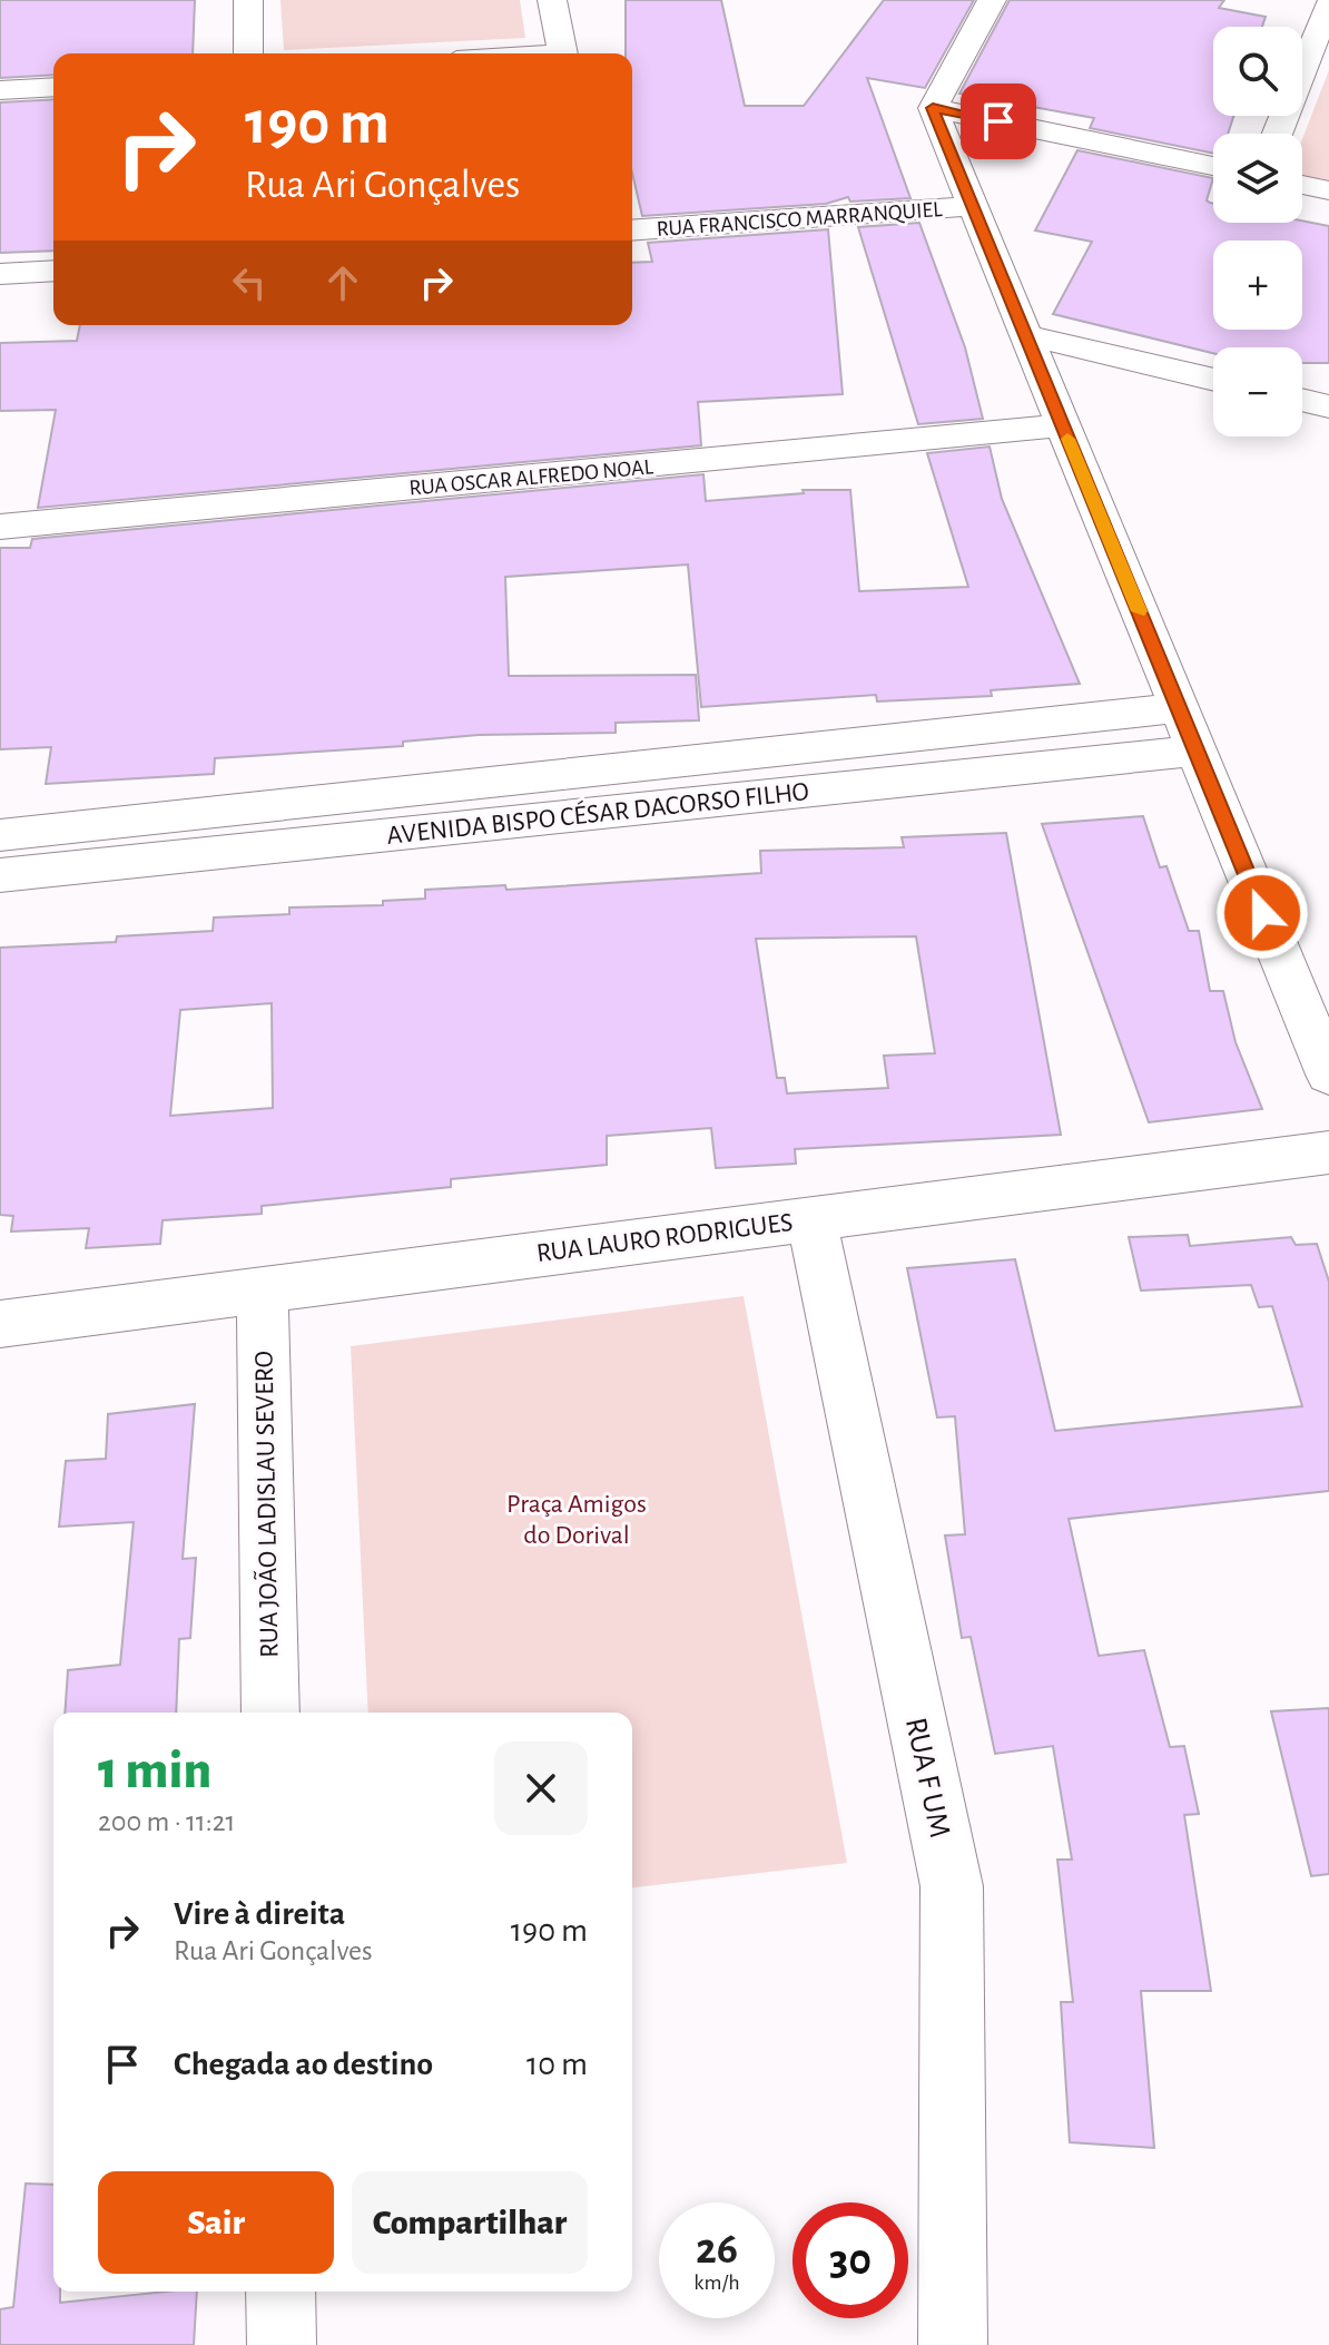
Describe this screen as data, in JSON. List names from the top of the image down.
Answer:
{
  "streets": {
    "street": [
      "RUA FRANCISCO MARRANQUIEL",
      "RUA OSCAR ALFREDO NOAL",
      "AVENIDA BISPO CÉSAR DACORSO FILHO",
      "RUA LAURO RODRIGUES",
      "RUA JOÃO LADISLAU SEVERO",
      "RUA F UM"
    ]
  },
  "crossings": [
    ["RUA LAURO RODRIGUES", "RUA JOÃO LADISLAU SEVERO"],
    ["RUA LAURO RODRIGUES", "RUA F UM"]
  ],
  "parks": ["Praça Amigos do Dorival"],
  "page": {
    "map_buttons": ["+", "−"],
    "turn": ["190 m", "Rua Ari Gonçalves"],
    "heading": ["1 min", "200 m · 11:21"],
    "list": [
      {
        "name": "Vire à direita",
        "note": "Rua Ari Gonçalves",
        "value": "190 m"
      },
      {
        "name": "Chegada ao destino",
        "value": "10 m"
      }
    ],
    "buttons": ["Sair", "Compartilhar"],
    "speed": "26 km/h",
    "limit": "30"
  }
}
